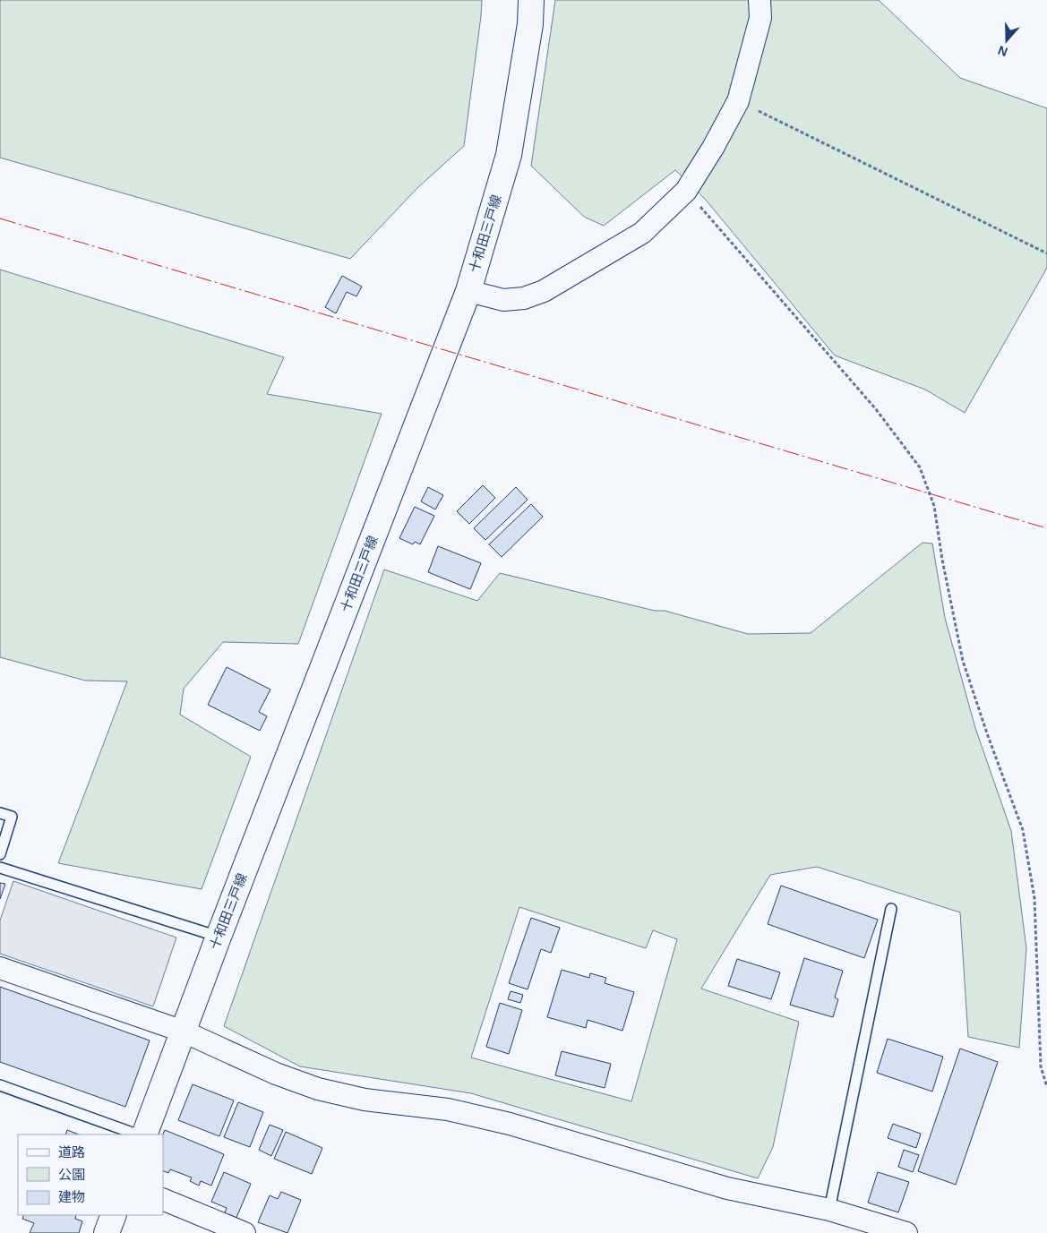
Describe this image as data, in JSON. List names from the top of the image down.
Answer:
{
  "streets": {
    "main road": ["十和田三戸線"]
  },
  "legend": ["道路", "公園", "建物"],
  "north": "bottom"
}
